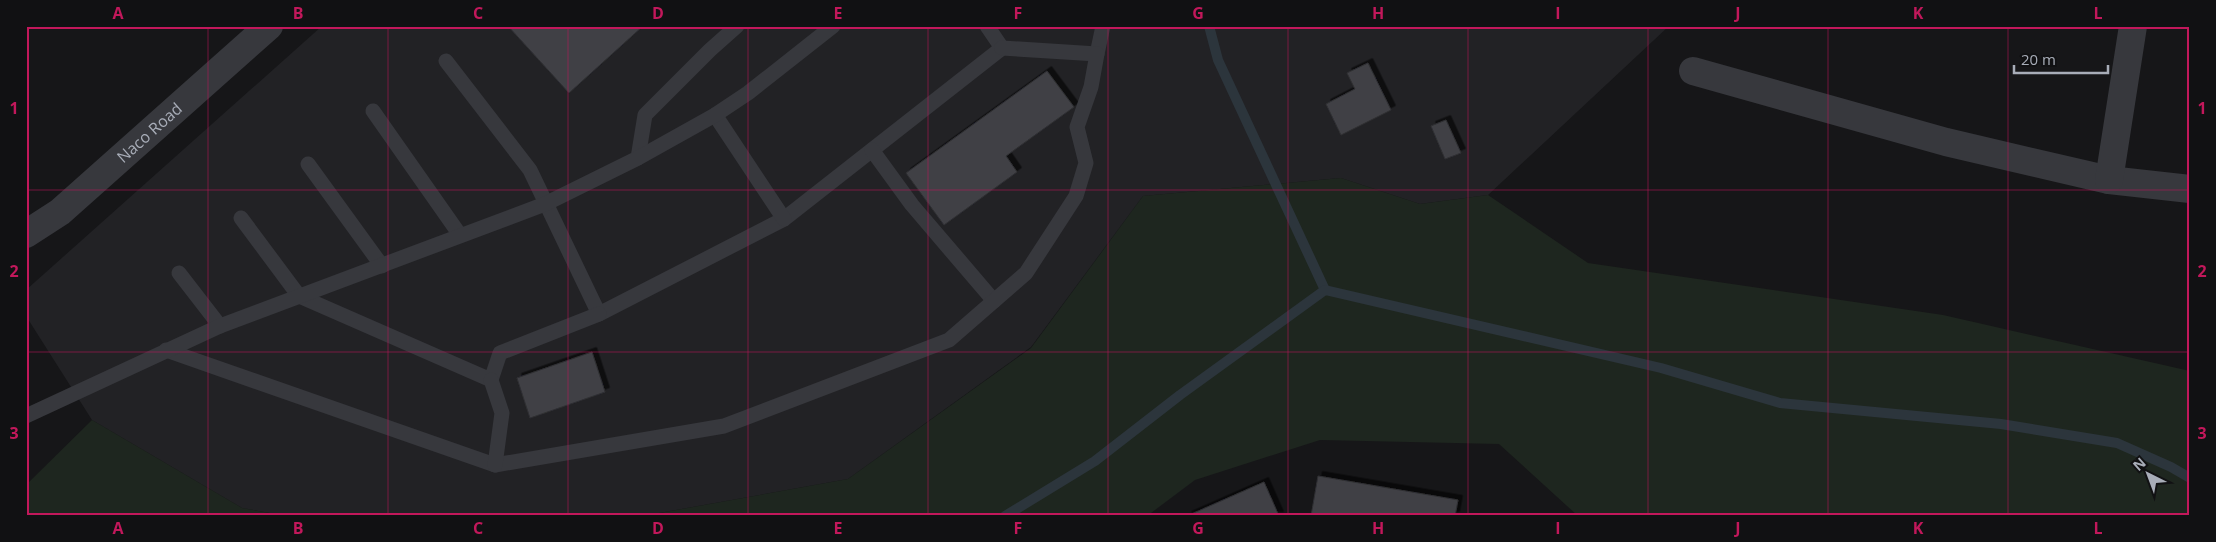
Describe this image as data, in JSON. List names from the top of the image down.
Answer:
{
  "streets": {
    "street": ["Naco Road"]
  },
  "scale_bar": "20 m",
  "north": "top left",
  "grid": {
    "columns": [
      "A",
      "B",
      "C",
      "D",
      "E",
      "F",
      "G",
      "H",
      "I",
      "J",
      "K",
      "L"
    ],
    "rows": ["1", "2", "3"]
  }
}
